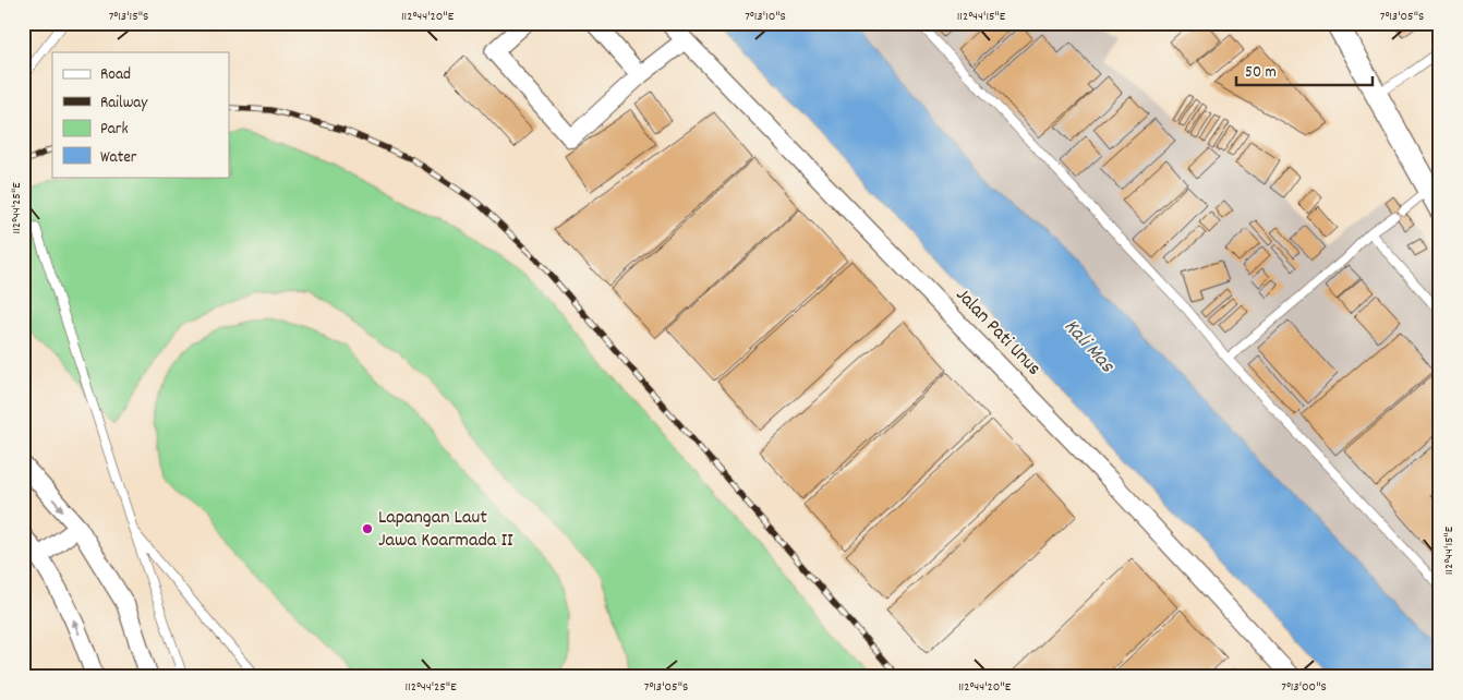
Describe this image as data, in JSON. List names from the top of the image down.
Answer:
{
  "streets": {
    "street": ["Jalan Pati Unus"]
  },
  "water": ["Kali Mas"],
  "places": ["Lapangan Laut Jawa Koarmada II"],
  "legend": [
    "Road",
    "Railway",
    "Park",
    "Water"
  ],
  "scale_bar": "50 m",
  "coordinates": [
    "7°13'15\"S",
    "112°44'20\"E",
    "7°13'10\"S",
    "112°44'15\"E",
    "7°13'05\"S",
    "112°44'25\"E",
    "7°13'00\"S"
  ]
}
